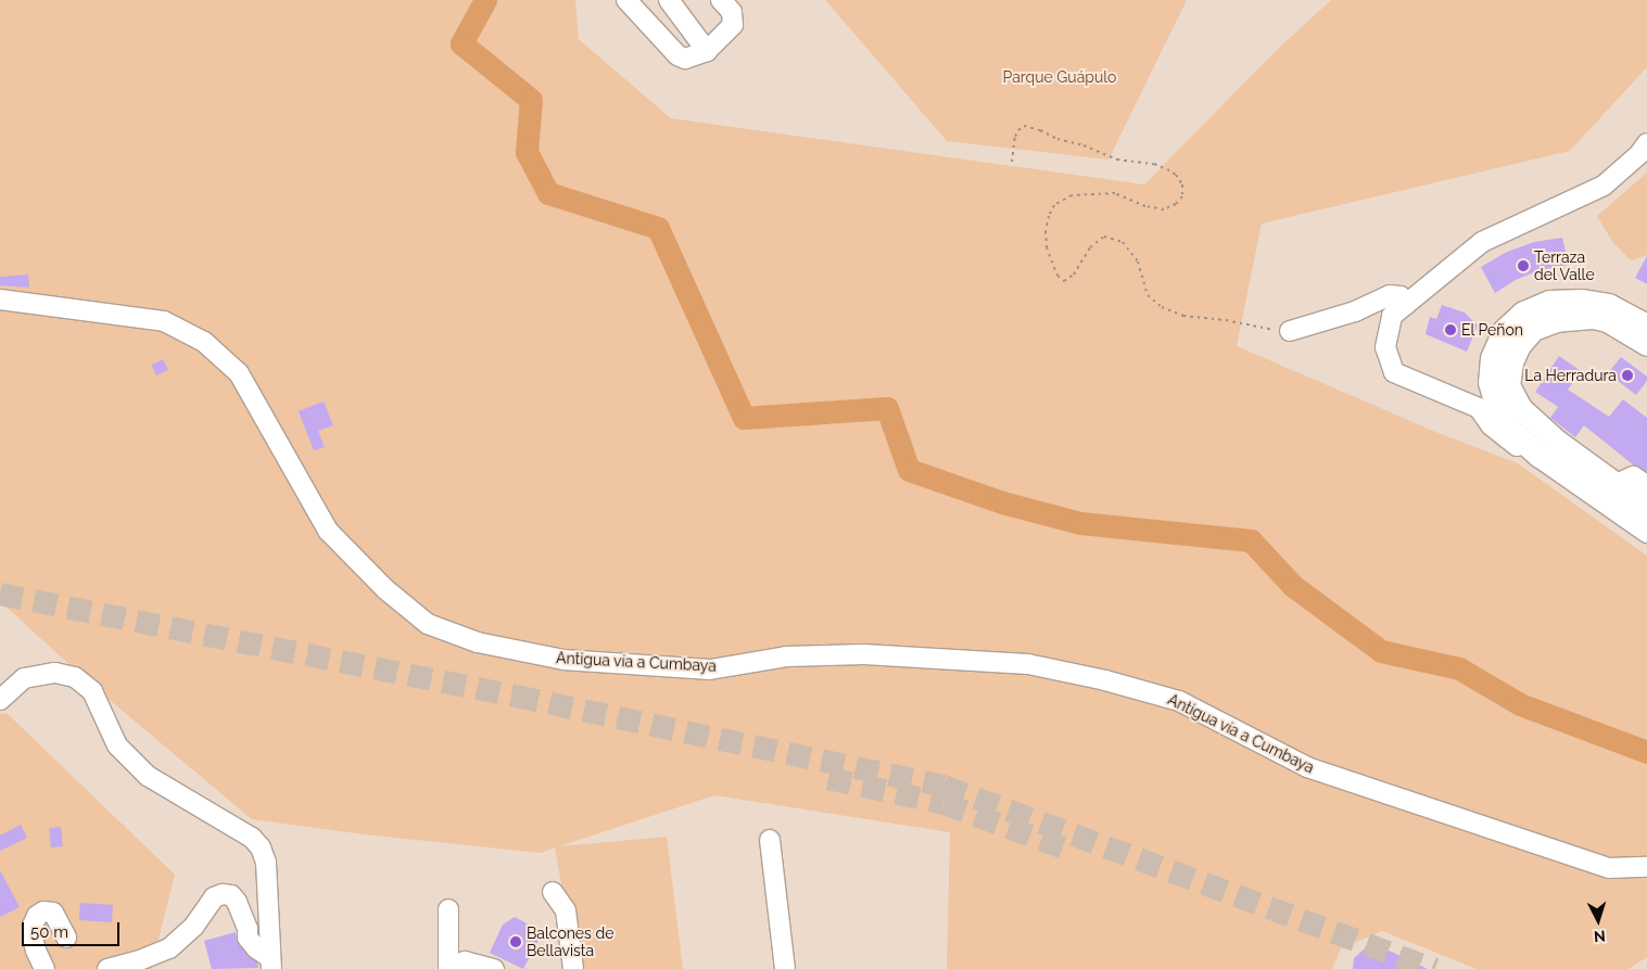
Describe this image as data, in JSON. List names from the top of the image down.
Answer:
{
  "streets": {
    "street": ["Antigua vía a Cumbaya"]
  },
  "parks": ["Parque Guápulo"],
  "places": [
    "Terraza del Valle",
    "El Peñon",
    "La Herradura",
    "Balcones de Bellavista"
  ],
  "scale_bar": "50 m",
  "north": "bottom"
}
